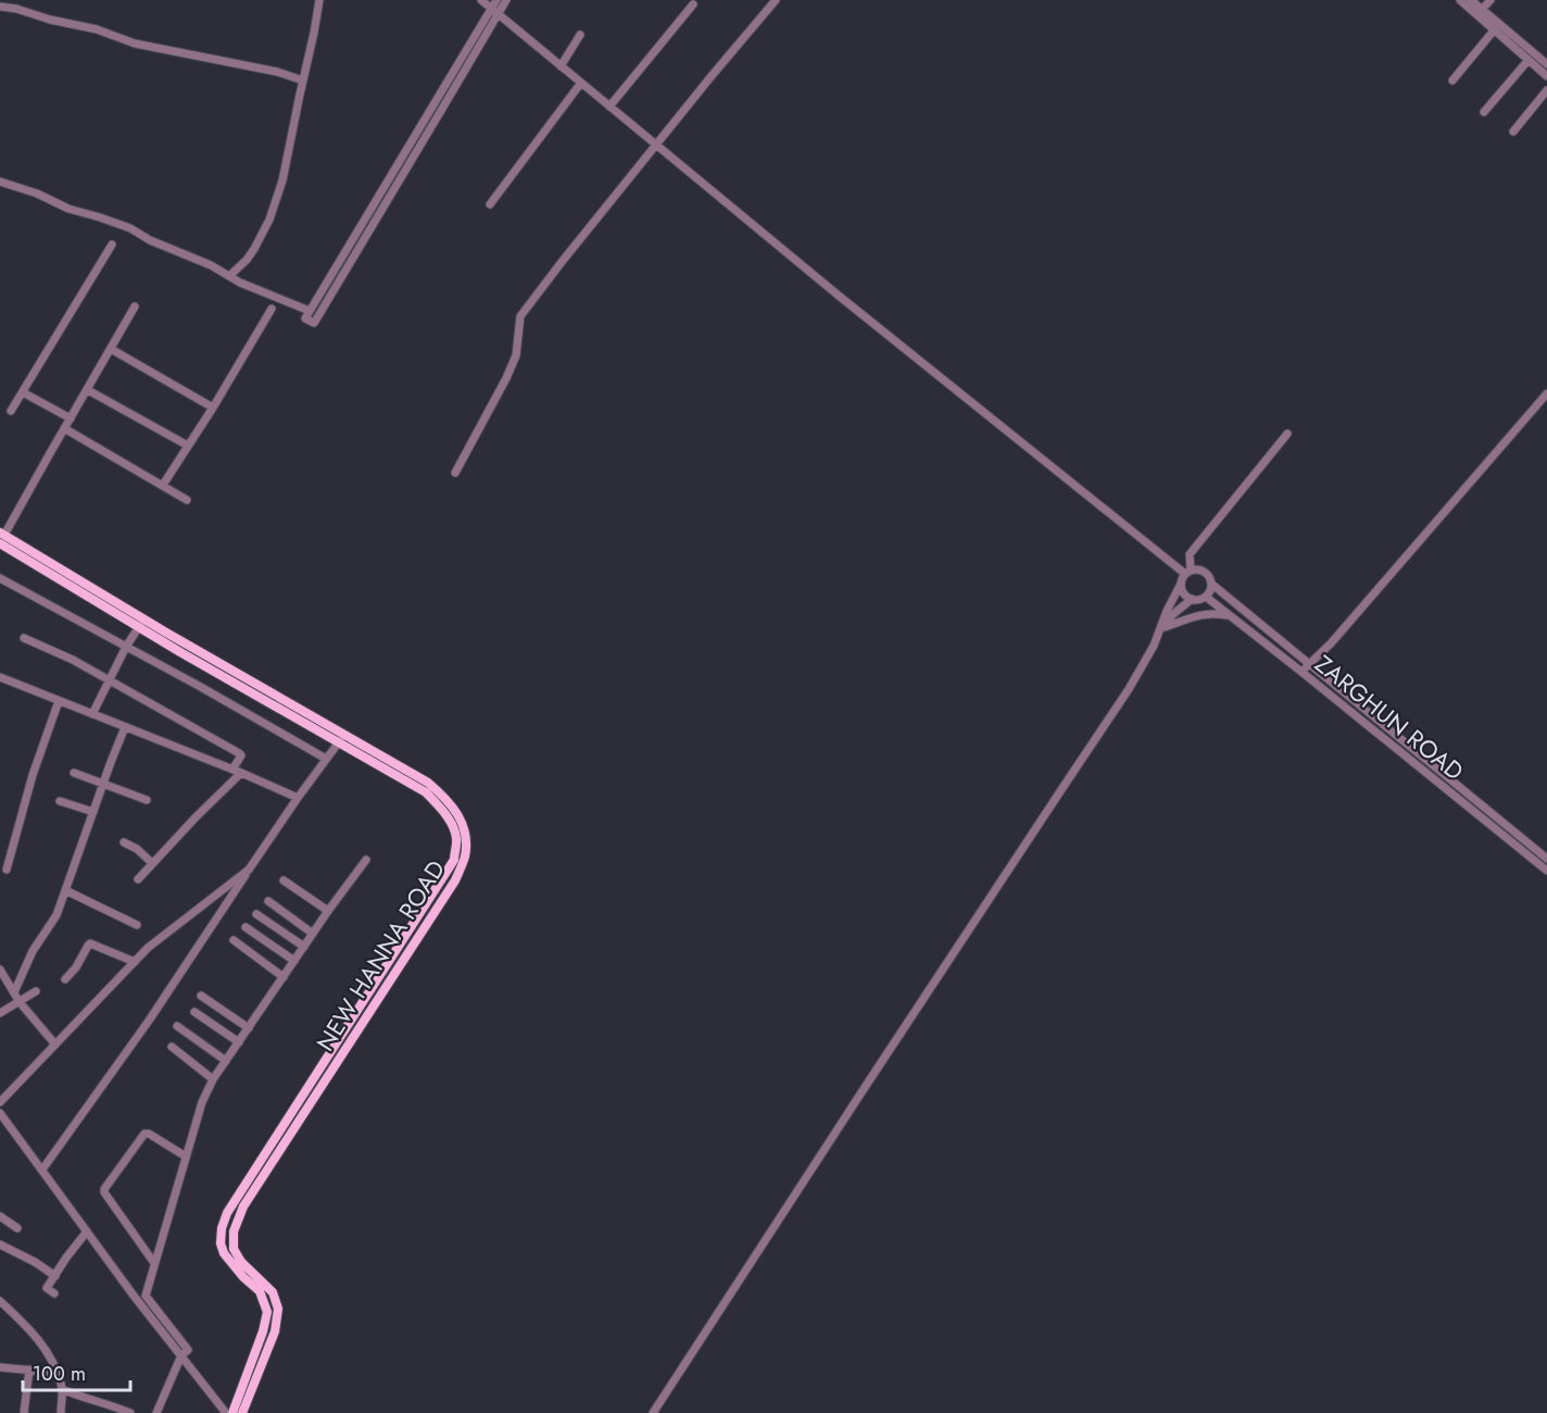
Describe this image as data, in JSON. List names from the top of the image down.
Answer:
{
  "streets": {
    "main road": ["NEW HANNA ROAD"],
    "street": ["ZARGHUN ROAD"]
  },
  "scale_bar": "100 m"
}
